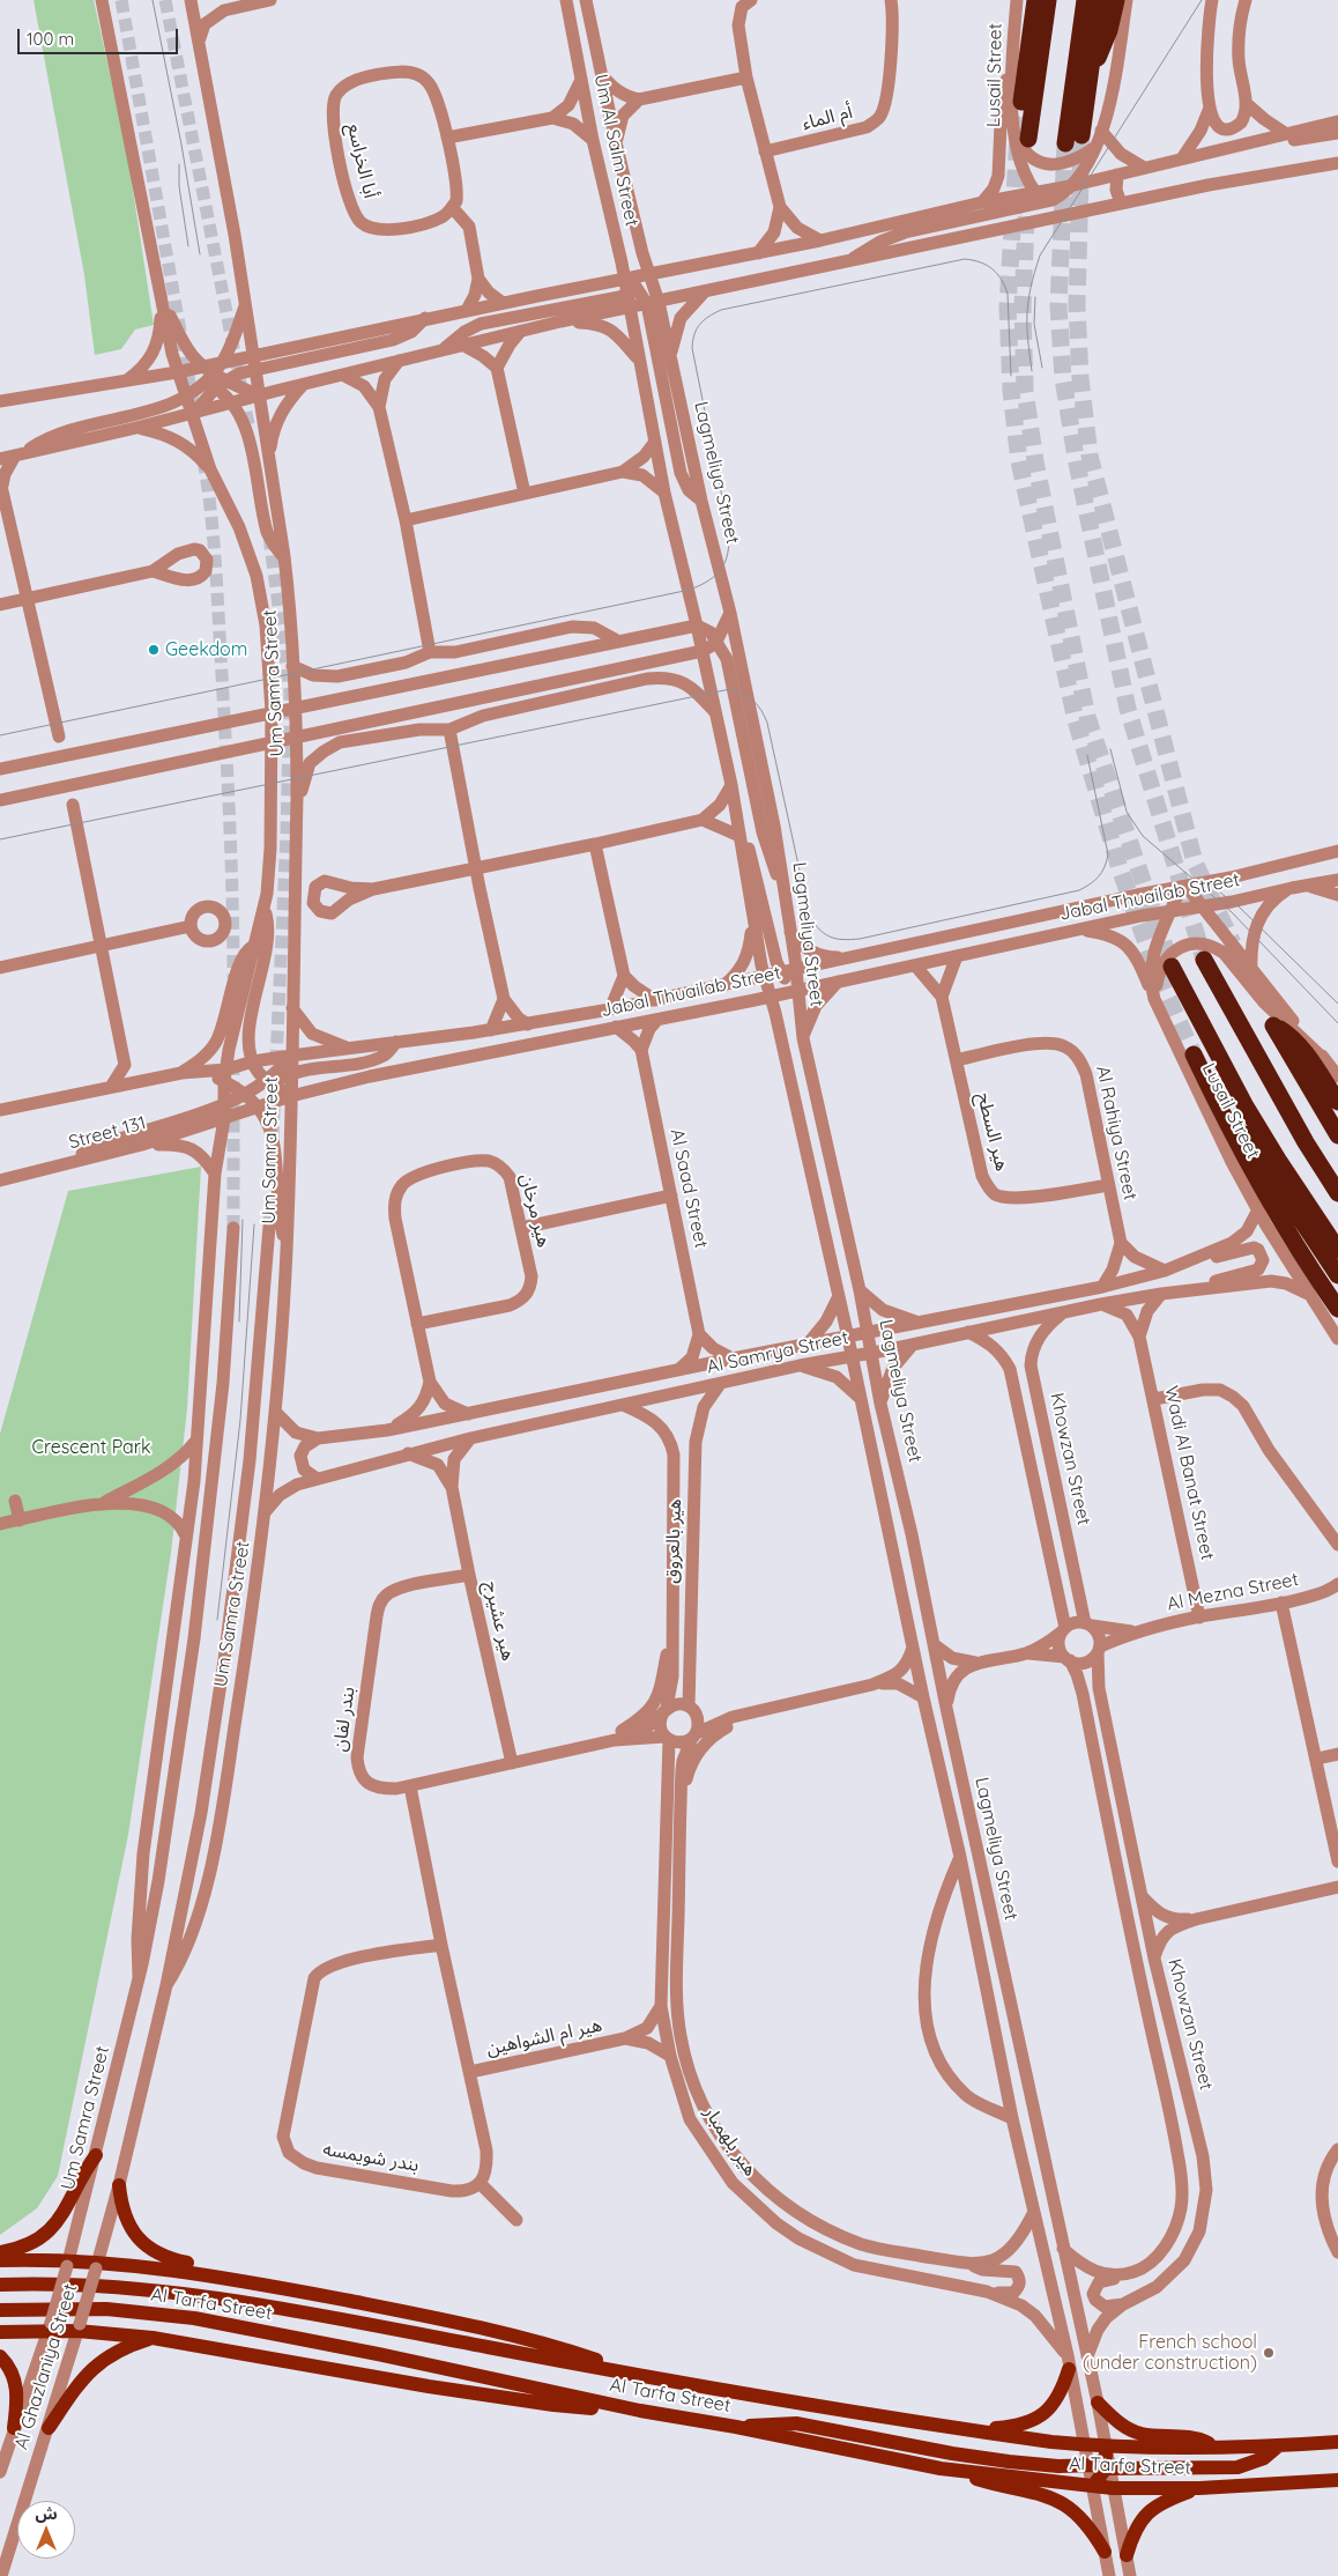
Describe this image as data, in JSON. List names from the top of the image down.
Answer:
{
  "streets": {
    "highway": ["Lusail Street"],
    "main road": ["Al Tarfa Street"],
    "street": [
      "أم الماء",
      "Um Al Salm Street",
      "أبا الخراسع",
      "Lagmeliya Street",
      "Um Samra Street",
      "Jabal Thuailab Street",
      "هير السطح",
      "Street 131",
      "Al Rahiya Street",
      "Al Saad Street",
      "هير مرخان",
      "Al Samrya Street",
      "Khowzan Street",
      "Wadi Al Banat Street",
      "هير بالعروق",
      "Al Mezna Street",
      "هير عشيرج",
      "بندر لفان",
      "هير ام الشواهين",
      "هير بلهمبار",
      "بندر شويمسه",
      "Al Ghazlaniya Street"
    ]
  },
  "crossings": [
    ["Lusail Street", "Jabal Thuailab Street"],
    ["Lusail Street", "Al Samrya Street"],
    ["Um Al Salm Street", "Lagmeliya Street"],
    ["Lagmeliya Street", "Jabal Thuailab Street"],
    ["Lagmeliya Street", "Al Samrya Street"],
    ["Lagmeliya Street", "Khowzan Street"],
    ["Lagmeliya Street", "هير بلهمبار"],
    ["Lagmeliya Street", "Al Tarfa Street"],
    ["Um Samra Street", "Jabal Thuailab Street"],
    ["Um Samra Street", "Street 131"],
    ["Um Samra Street", "Al Samrya Street"],
    ["Um Samra Street", "Al Ghazlaniya Street"],
    ["Jabal Thuailab Street", "هير السطح"],
    ["Jabal Thuailab Street", "Street 131"],
    ["هير السطح", "Al Rahiya Street"],
    ["Al Rahiya Street", "Al Samrya Street"],
    ["هير مرخان", "Al Samrya Street"],
    ["Al Samrya Street", "Khowzan Street"],
    ["Al Samrya Street", "Wadi Al Banat Street"],
    ["Al Samrya Street", "هير بالعروق"],
    ["Al Samrya Street", "هير عشيرج"],
    ["Khowzan Street", "Al Mezna Street"],
    ["Wadi Al Banat Street", "Al Mezna Street"],
    ["هير بالعروق", "بندر لفان"],
    ["هير بالعروق", "هير بلهمبار"],
    ["هير عشيرج", "بندر لفان"],
    ["بندر لفان", "هير بلهمبار"],
    ["هير ام الشواهين", "هير بلهمبار"]
  ],
  "parks": ["Crescent Park"],
  "places": ["Geekdom", "French school (under construction)"],
  "scale_bar": "100 m",
  "north": "top"
}
